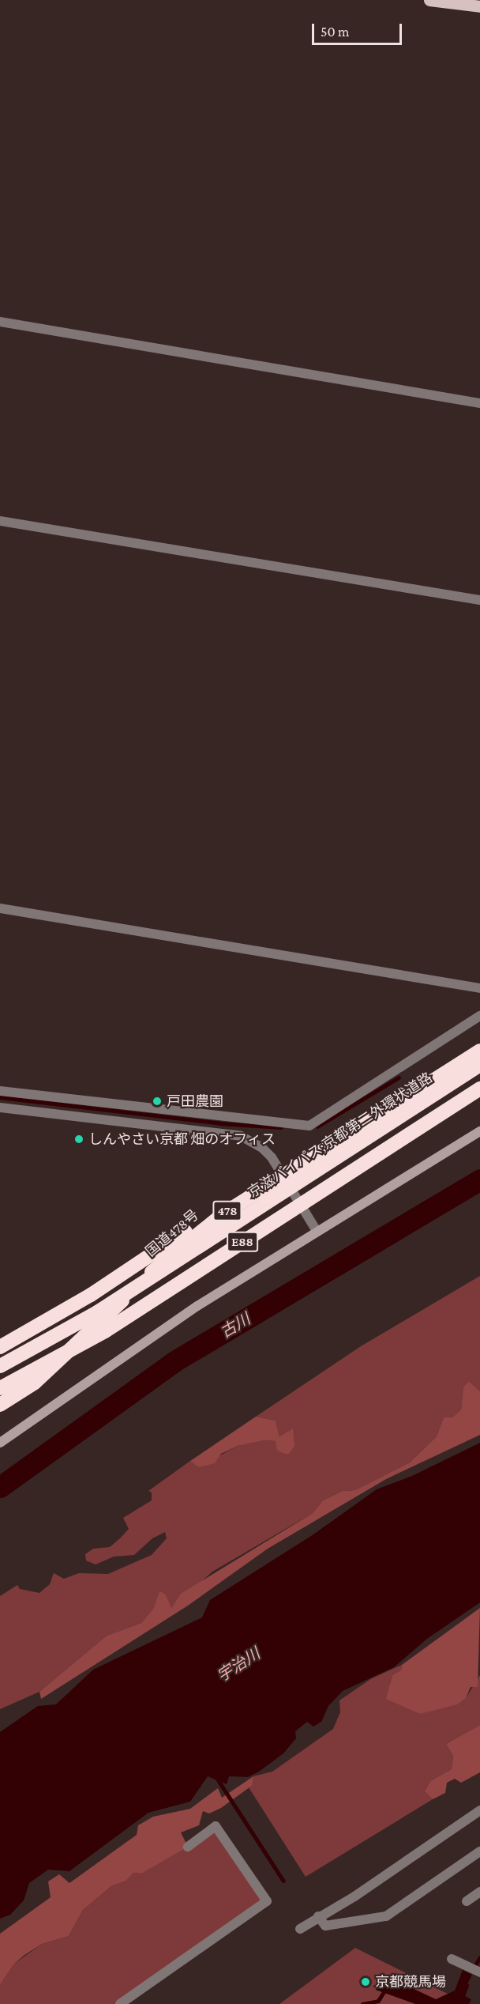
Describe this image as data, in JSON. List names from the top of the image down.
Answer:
{
  "streets": {
    "highway": [
      "京滋バイパス;京都第二外環状道路",
      "478",
      "国道478号",
      "E88"
    ]
  },
  "water": ["古川", "宇治川"],
  "places": ["戸田農園", "しんやさい京都 畑のオフィス", "京都競馬場"],
  "scale_bar": "50 m"
}
